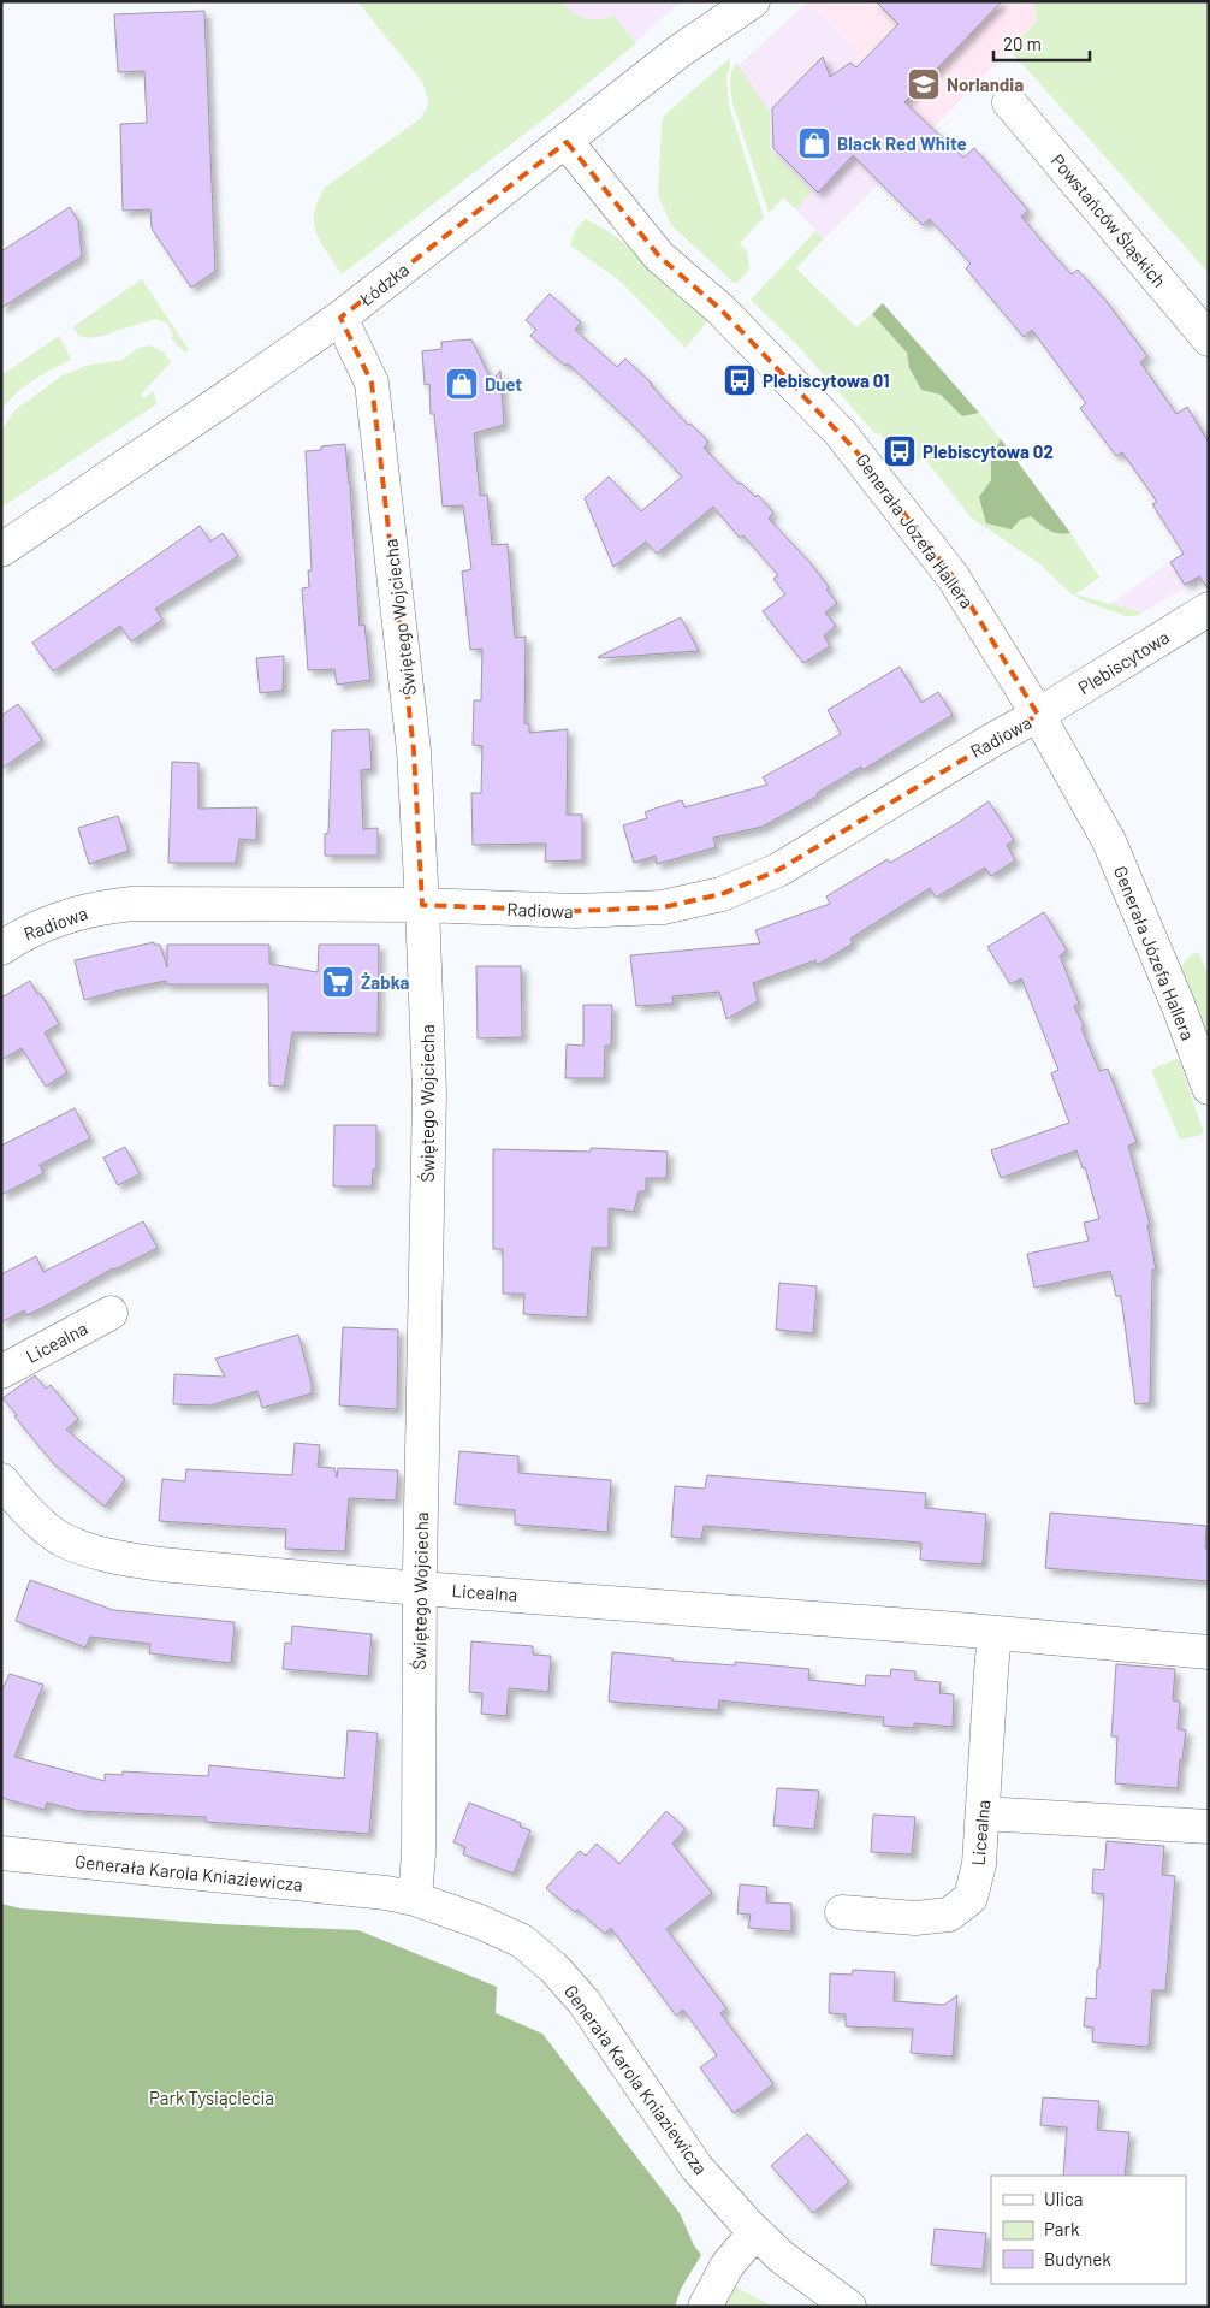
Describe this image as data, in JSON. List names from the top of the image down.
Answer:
{
  "streets": {
    "street": [
      "Powstańców Śląskich",
      "Łódzka",
      "Generała Józefa Hallera",
      "Świętego Wojciecha",
      "Plebiscytowa",
      "Radiowa",
      "Licealna",
      "Generała Karola Kniaziewicza"
    ]
  },
  "crossings": [
    ["Łódzka", "Generała Józefa Hallera"],
    ["Łódzka", "Świętego Wojciecha"],
    ["Generała Józefa Hallera", "Plebiscytowa"],
    ["Generała Józefa Hallera", "Radiowa"],
    ["Świętego Wojciecha", "Radiowa"],
    ["Świętego Wojciecha", "Licealna"],
    ["Świętego Wojciecha", "Generała Karola Kniaziewicza"],
    ["Plebiscytowa", "Radiowa"]
  ],
  "parks": ["Park Tysiąclecia"],
  "places": {
    "school or university": ["Norlandia"],
    "shop": ["Black Red White", "Duet"],
    "bus stop": ["Plebiscytowa 01", "Plebiscytowa 02"],
    "supermarket": ["Żabka"]
  },
  "legend": ["Ulica", "Park", "Budynek"],
  "scale_bar": "20 m"
}
